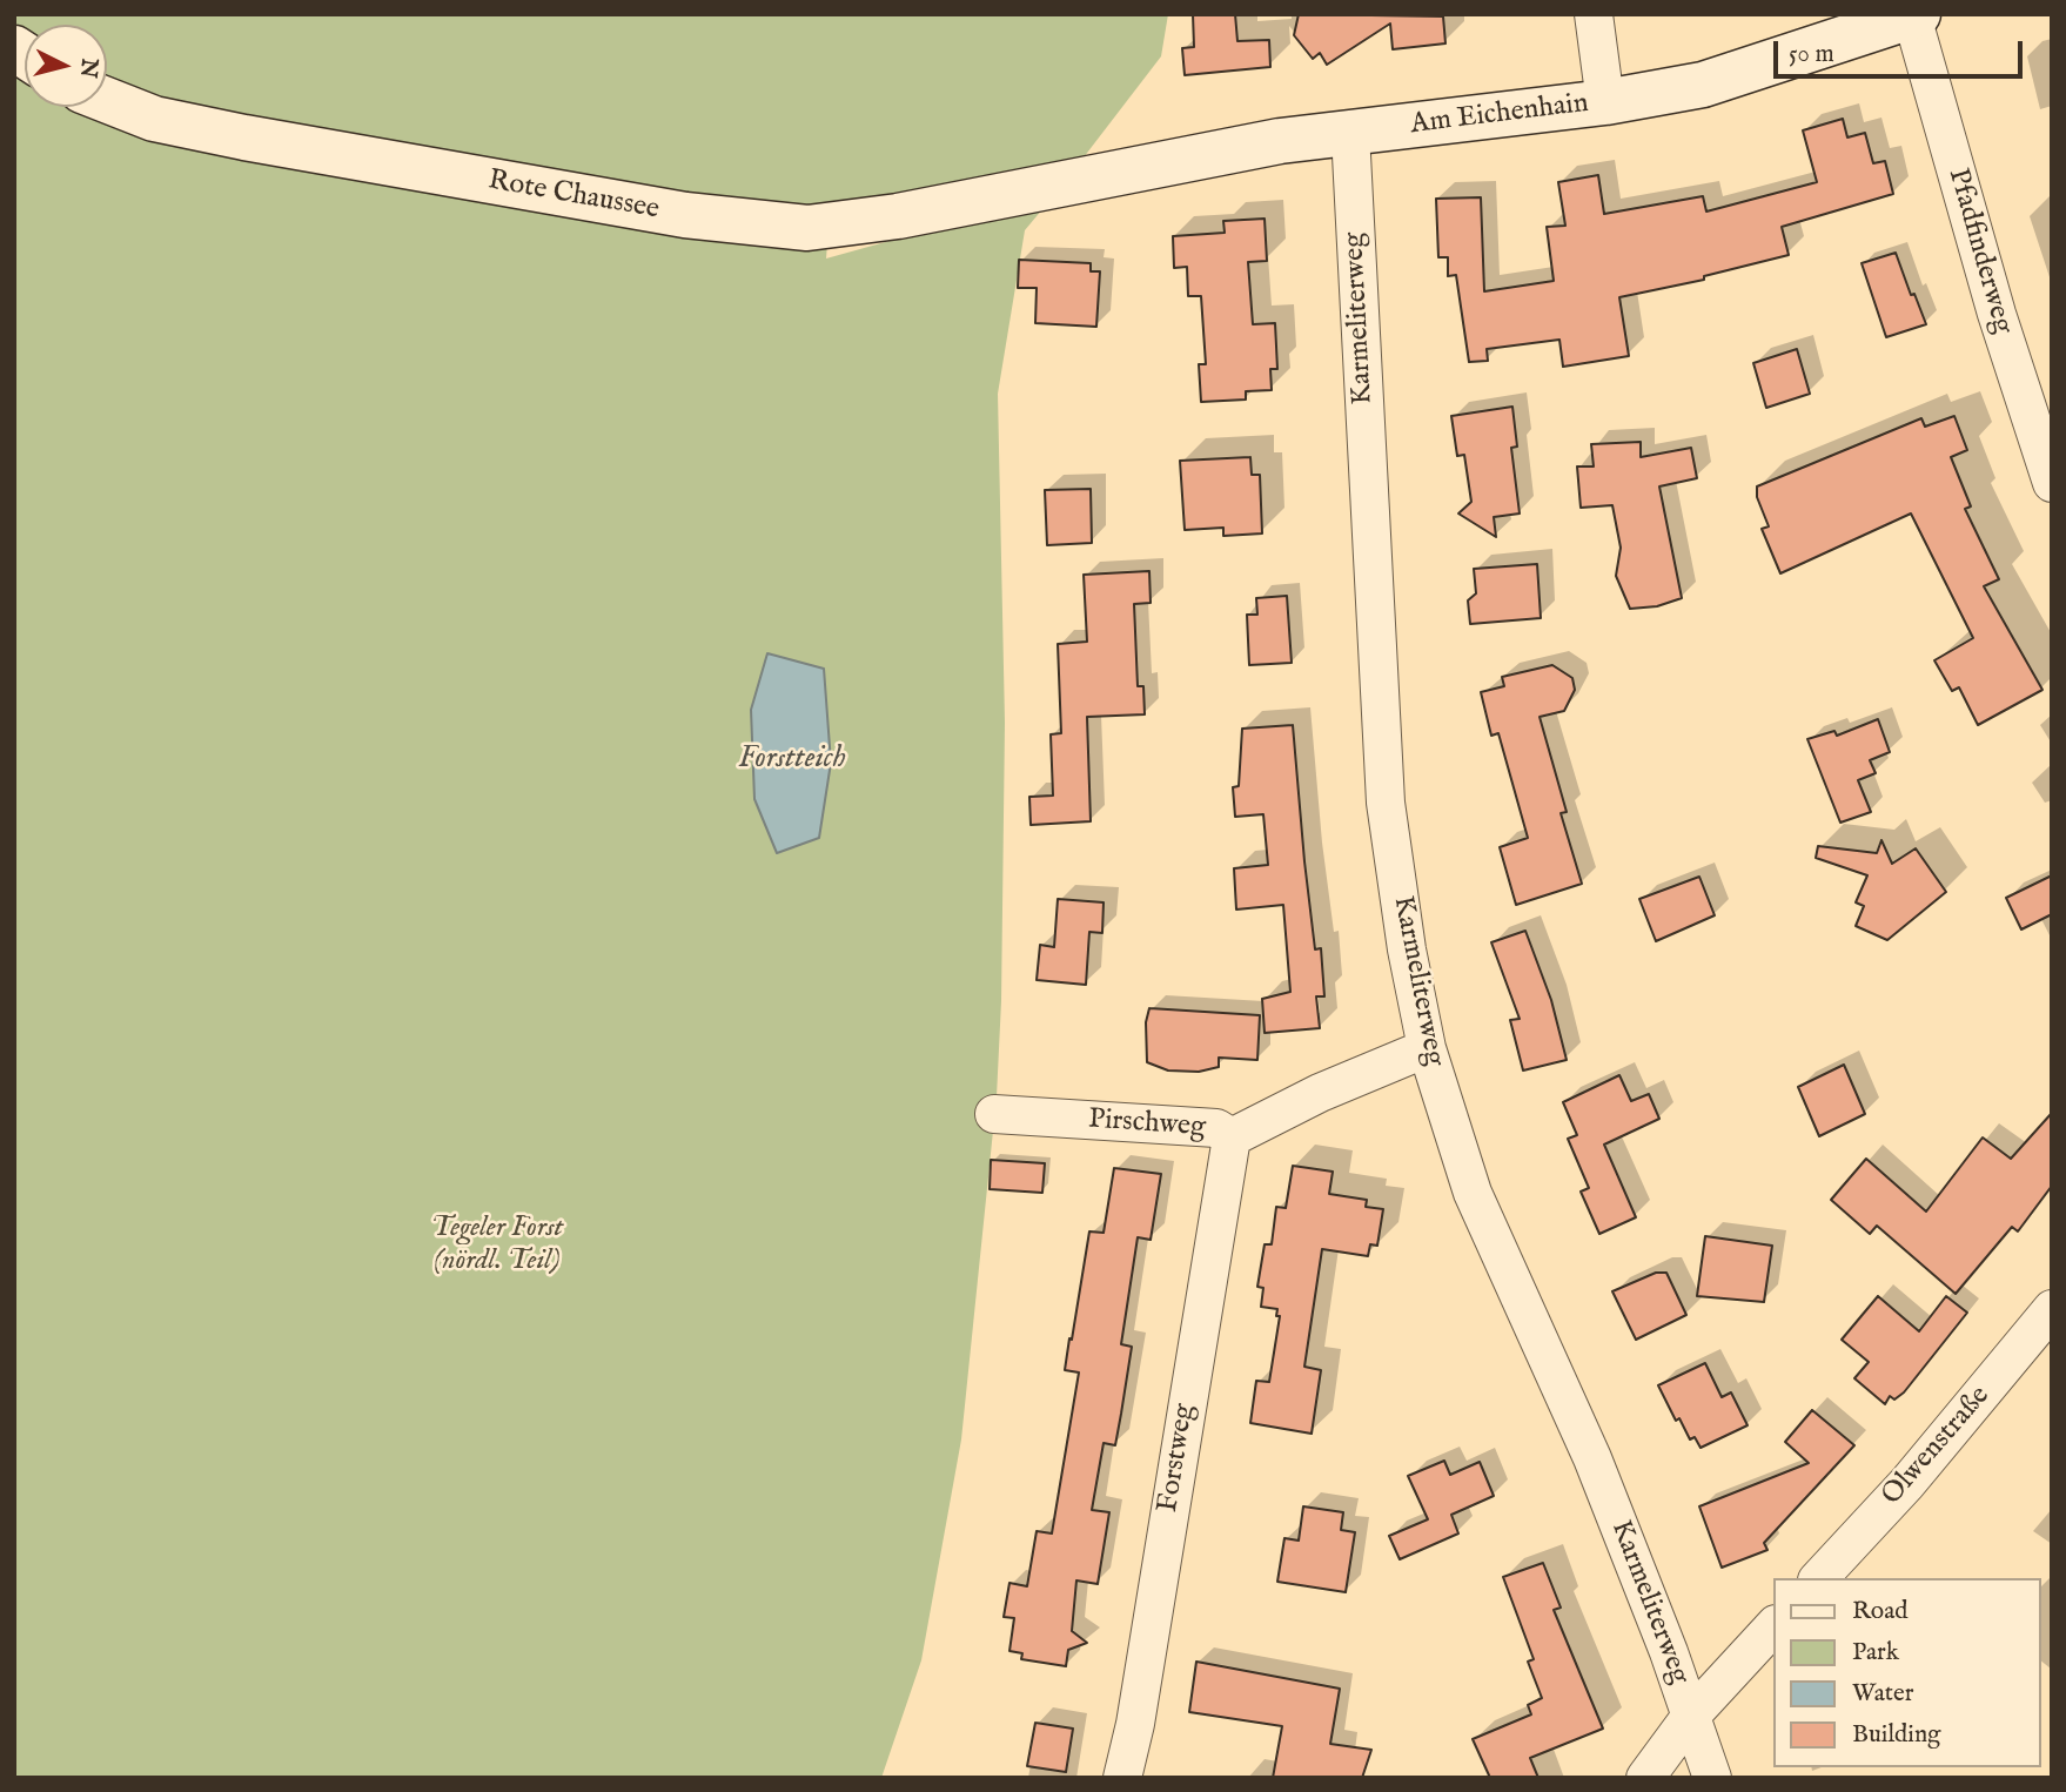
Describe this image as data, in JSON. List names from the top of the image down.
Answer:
{
  "streets": {
    "street": [
      "Am Eichenhain",
      "Rote Chaussee",
      "Pfadfinderweg",
      "Karmeliterweg",
      "Pirschweg",
      "Olwenstraße",
      "Forstweg"
    ]
  },
  "crossings": [
    ["Am Eichenhain", "Rote Chaussee"],
    ["Am Eichenhain", "Pfadfinderweg"],
    ["Am Eichenhain", "Karmeliterweg"],
    ["Karmeliterweg", "Pirschweg"],
    ["Pirschweg", "Forstweg"]
  ],
  "water": ["Forstteich"],
  "parks": ["Tegeler Forst (nördl. Teil)"],
  "legend": [
    "Road",
    "Park",
    "Water",
    "Building"
  ],
  "scale_bar": "50 m",
  "north": "right"
}
